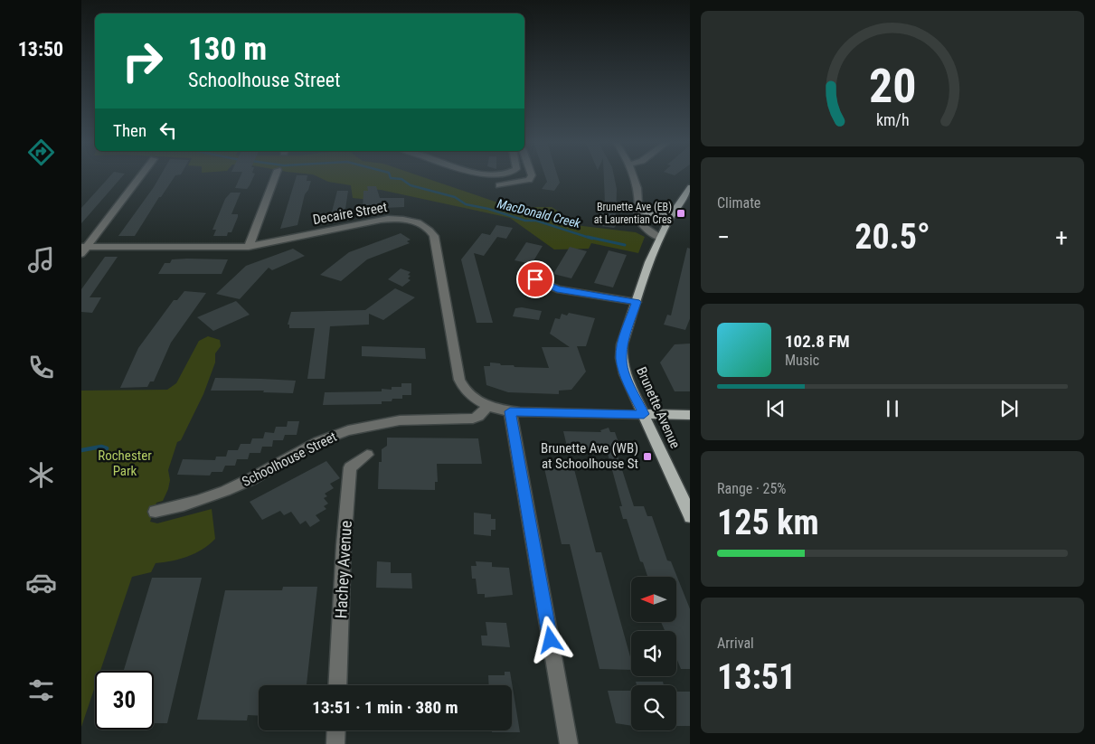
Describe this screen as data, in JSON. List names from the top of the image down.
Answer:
{
  "streets": {
    "main road": ["Brunette Avenue"],
    "street": ["Decaire Street", "Schoolhouse Street", "Hachey Avenue"]
  },
  "crossings": [
    ["Decaire Street", "Schoolhouse Street"]
  ],
  "water": ["MacDonald Creek"],
  "parks": ["Rochester Park"],
  "places": {
    "transit": ["Brunette Ave (EB) at Laurentian Cres", "Brunette Ave (WB) at Schoolhouse St"]
  },
  "north": "left",
  "page": {
    "tabs": "13:50",
    "turn": ["130 m", "Schoolhouse Street"],
    "then": "Then",
    "tile": [
      "Climate",
      ["Range · 25%", "125 km"],
      ["Arrival", "13:51"]
    ],
    "heat": ["−", "20.5°", "+"],
    "song": ["102.8 FM", "Music"],
    "limit": "30",
    "trip": "13:51 · 1 min · 380 m",
    "gauge": ["20", "km/h"]
  }
}
